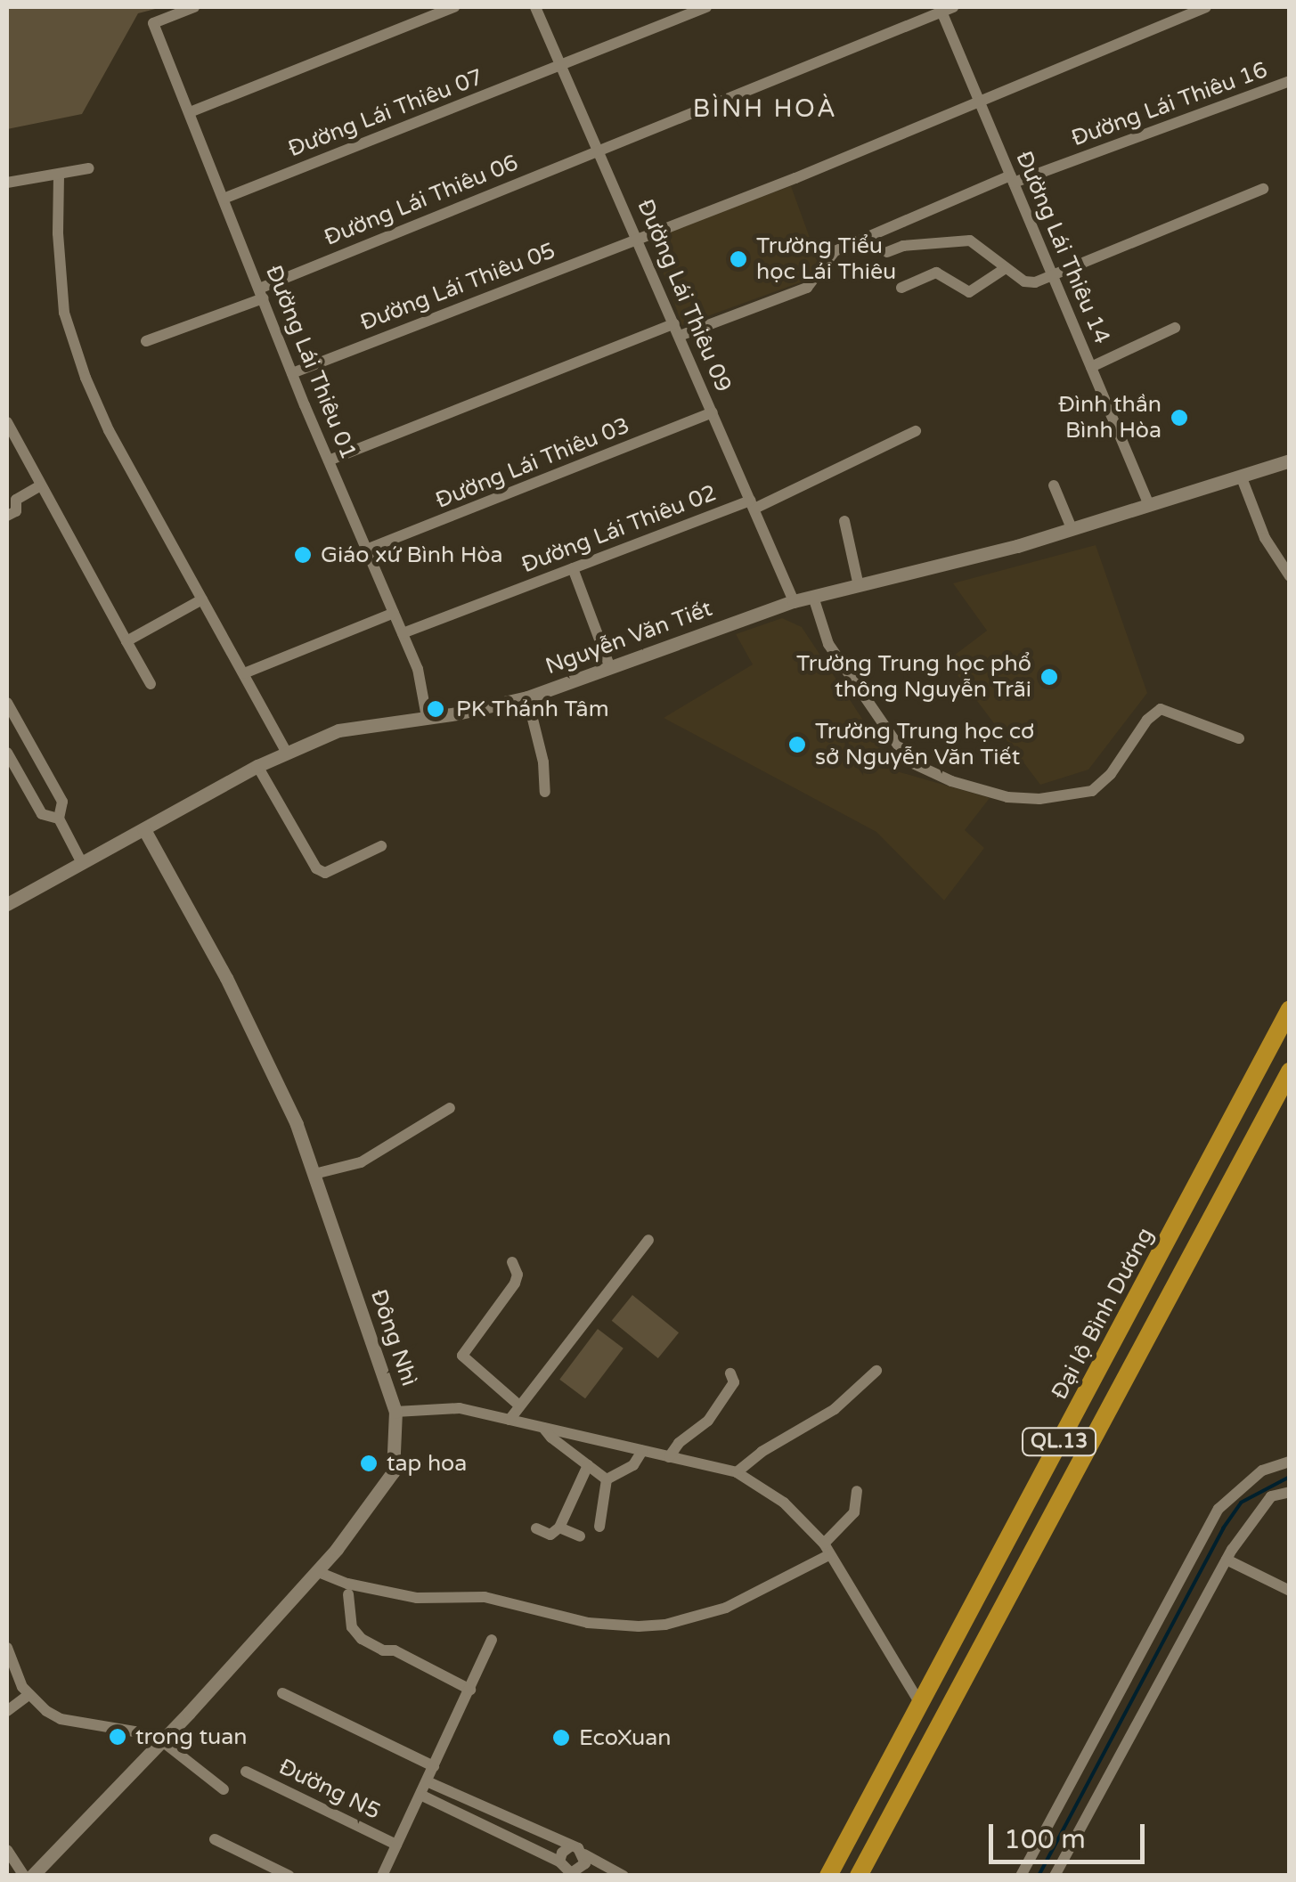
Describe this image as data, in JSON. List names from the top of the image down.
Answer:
{
  "streets": {
    "highway": ["Đại lộ Bình Dương", "QL.13"],
    "street": [
      "Đường Lái Thiêu 16",
      "Đường Lái Thiêu 07",
      "Đường Lái Thiêu 06",
      "Đường Lái Thiêu 14",
      "Đường Lái Thiêu 05",
      "Đường Lái Thiêu 09",
      "Đường Lái Thiêu 01",
      "Đường Lái Thiêu 03",
      "Đường Lái Thiêu 02",
      "Nguyễn Văn Tiết",
      "Đông Nhì",
      "Đường N5"
    ]
  },
  "crossings": [
    ["Đường Lái Thiêu 16", "Đường Lái Thiêu 14"],
    ["Đường Lái Thiêu 16", "Đường Lái Thiêu 09"],
    ["Đường Lái Thiêu 16", "Đường Lái Thiêu 01"],
    ["Đường Lái Thiêu 07", "Đường Lái Thiêu 09"],
    ["Đường Lái Thiêu 07", "Đường Lái Thiêu 01"],
    ["Đường Lái Thiêu 06", "Đường Lái Thiêu 14"],
    ["Đường Lái Thiêu 06", "Đường Lái Thiêu 09"],
    ["Đường Lái Thiêu 06", "Đường Lái Thiêu 01"],
    ["Đường Lái Thiêu 14", "Đường Lái Thiêu 05"],
    ["Đường Lái Thiêu 14", "Nguyễn Văn Tiết"],
    ["Đường Lái Thiêu 05", "Đường Lái Thiêu 09"],
    ["Đường Lái Thiêu 05", "Đường Lái Thiêu 01"],
    ["Đường Lái Thiêu 09", "Đường Lái Thiêu 03"],
    ["Đường Lái Thiêu 09", "Đường Lái Thiêu 02"],
    ["Đường Lái Thiêu 09", "Nguyễn Văn Tiết"],
    ["Đường Lái Thiêu 01", "Đường Lái Thiêu 03"],
    ["Đường Lái Thiêu 01", "Đường Lái Thiêu 02"],
    ["Đường Lái Thiêu 01", "Nguyễn Văn Tiết"],
    ["Nguyễn Văn Tiết", "Đông Nhì"]
  ],
  "districts": ["BÌNH HOÀ"],
  "places": [
    "Trường Tiểu học Lái Thiêu",
    "Đình thần Bình Hòa",
    "Giáo xứ Bình Hòa",
    "Trường Trung học phổ thông Nguyễn Trãi",
    "PK Thánh Tâm",
    "Trường Trung học cơ sở Nguyễn Văn Tiết",
    "tap hoa",
    "trong tuan",
    "EcoXuan"
  ],
  "scale_bar": "100 m"
}
